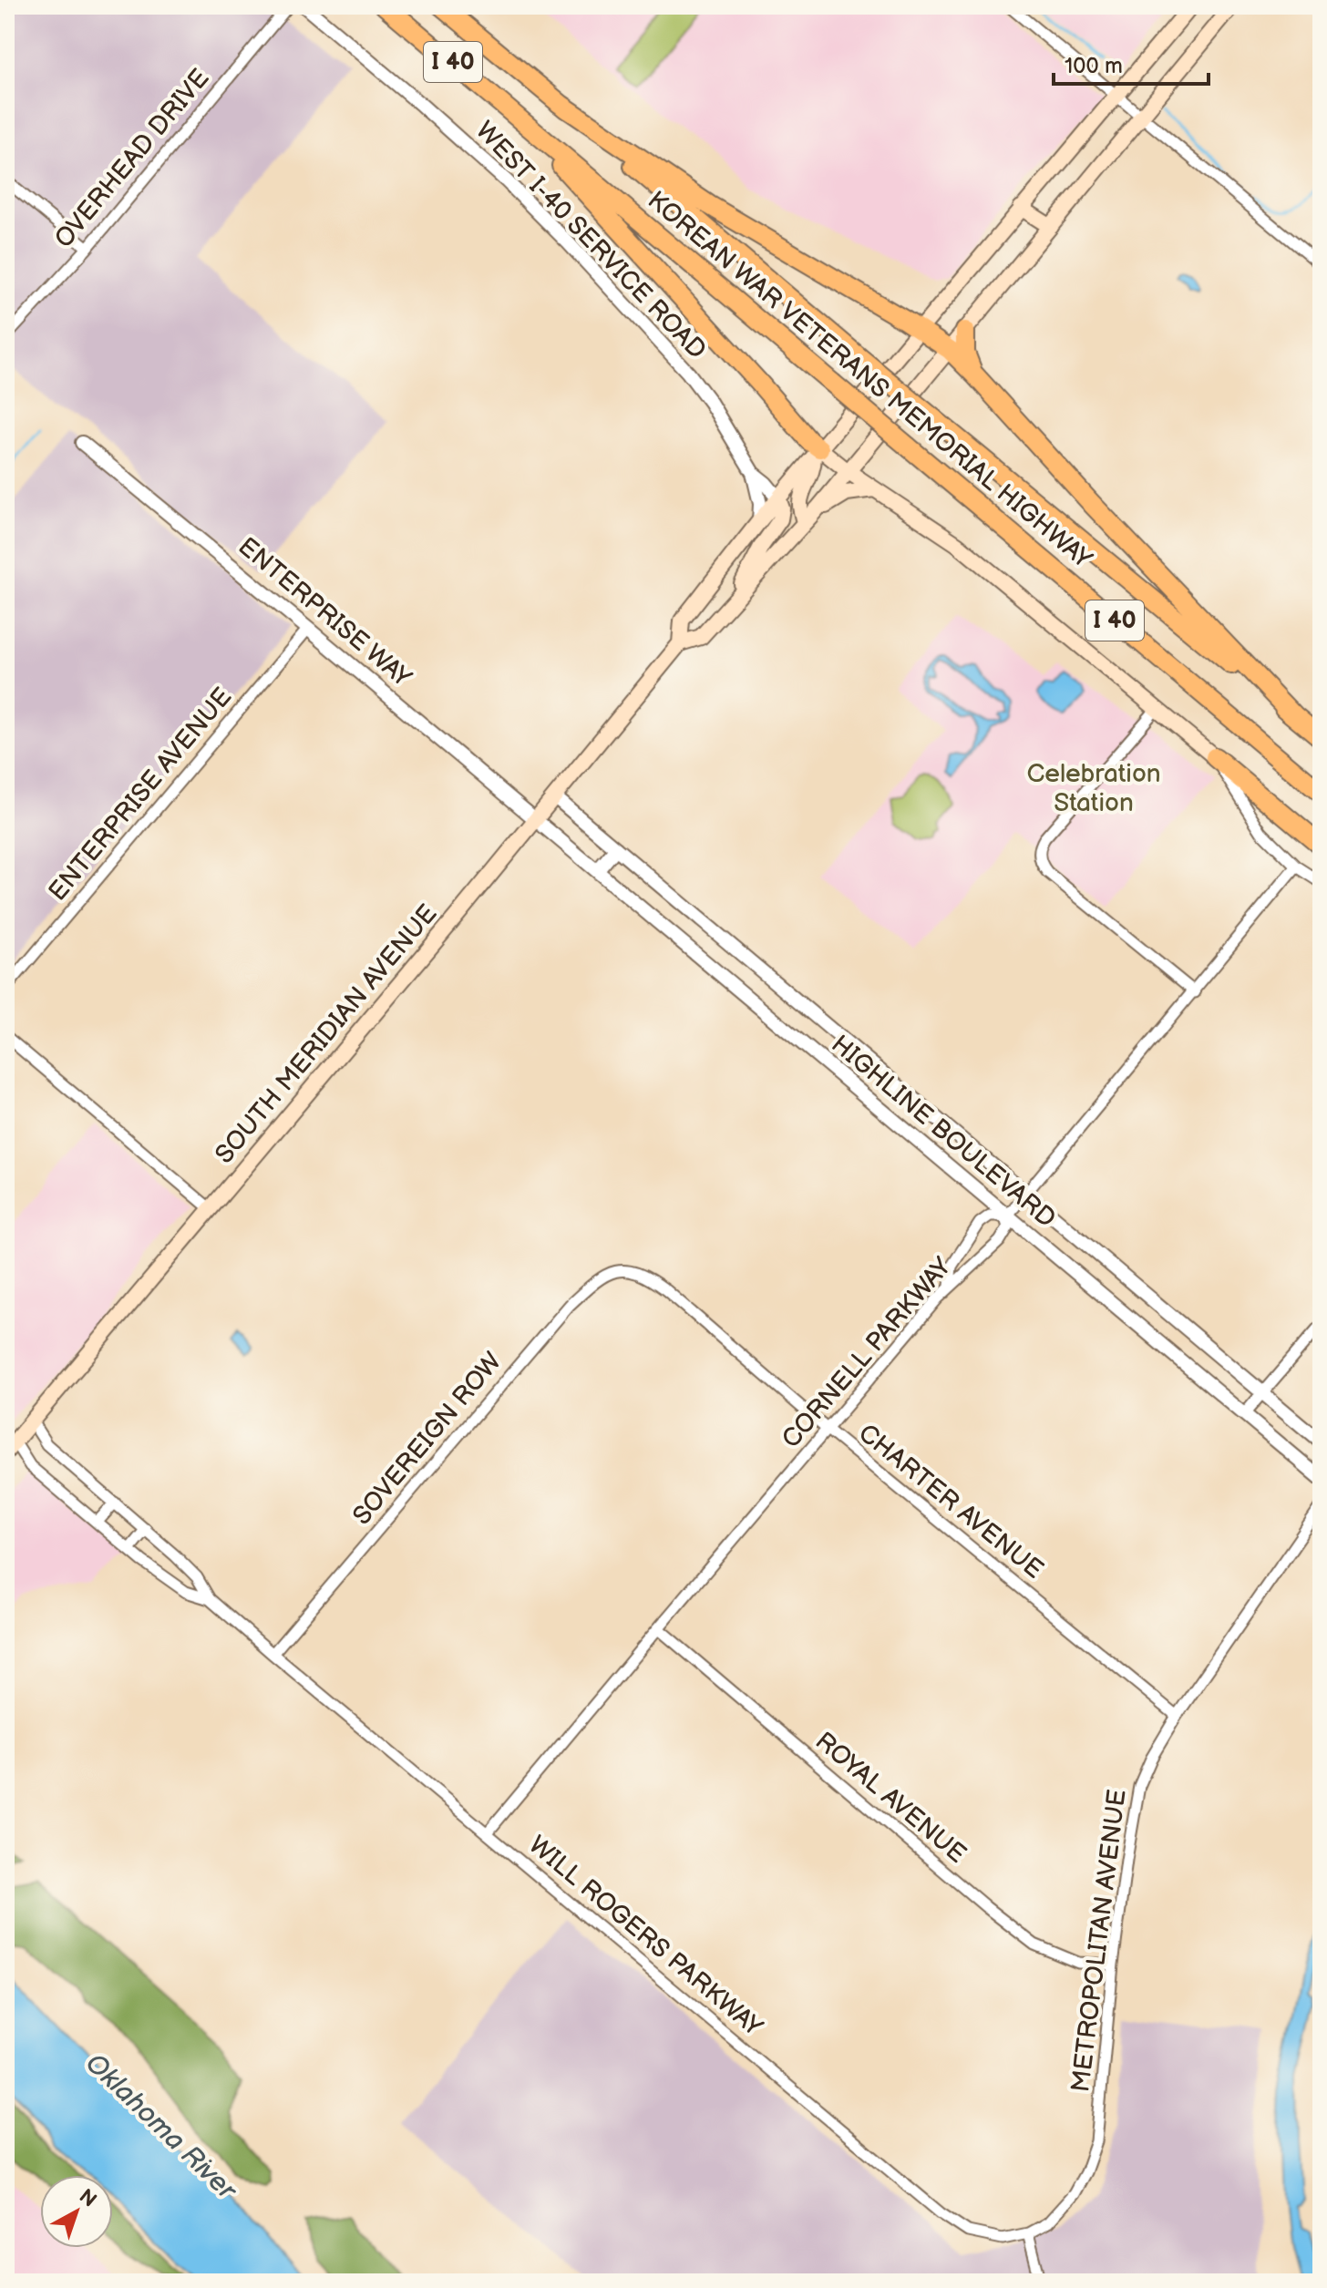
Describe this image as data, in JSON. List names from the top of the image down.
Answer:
{
  "streets": {
    "highway": ["I 40", "KOREAN WAR VETERANS MEMORIAL HIGHWAY"],
    "main road": ["SOUTH MERIDIAN AVENUE"],
    "street": [
      "OVERHEAD DRIVE",
      "WEST I-40 SERVICE ROAD",
      "ENTERPRISE WAY",
      "ENTERPRISE AVENUE",
      "HIGHLINE BOULEVARD",
      "CORNELL PARKWAY",
      "SOVEREIGN ROW",
      "CHARTER AVENUE",
      "ROYAL AVENUE",
      "WILL ROGERS PARKWAY",
      "METROPOLITAN AVENUE"
    ]
  },
  "crossings": [
    ["WEST I-40 SERVICE ROAD", "SOUTH MERIDIAN AVENUE"],
    ["ENTERPRISE WAY", "ENTERPRISE AVENUE"],
    ["ENTERPRISE WAY", "SOUTH MERIDIAN AVENUE"],
    ["ENTERPRISE WAY", "HIGHLINE BOULEVARD"],
    ["SOUTH MERIDIAN AVENUE", "HIGHLINE BOULEVARD"],
    ["SOUTH MERIDIAN AVENUE", "WILL ROGERS PARKWAY"],
    ["HIGHLINE BOULEVARD", "CORNELL PARKWAY"],
    ["CORNELL PARKWAY", "CHARTER AVENUE"],
    ["CORNELL PARKWAY", "ROYAL AVENUE"],
    ["CORNELL PARKWAY", "WILL ROGERS PARKWAY"],
    ["SOVEREIGN ROW", "CHARTER AVENUE"],
    ["SOVEREIGN ROW", "WILL ROGERS PARKWAY"],
    ["CHARTER AVENUE", "METROPOLITAN AVENUE"],
    ["ROYAL AVENUE", "METROPOLITAN AVENUE"],
    ["WILL ROGERS PARKWAY", "METROPOLITAN AVENUE"]
  ],
  "water": ["Oklahoma River"],
  "parks": ["Celebration Station"],
  "scale_bar": "100 m",
  "north": "top right"
}
